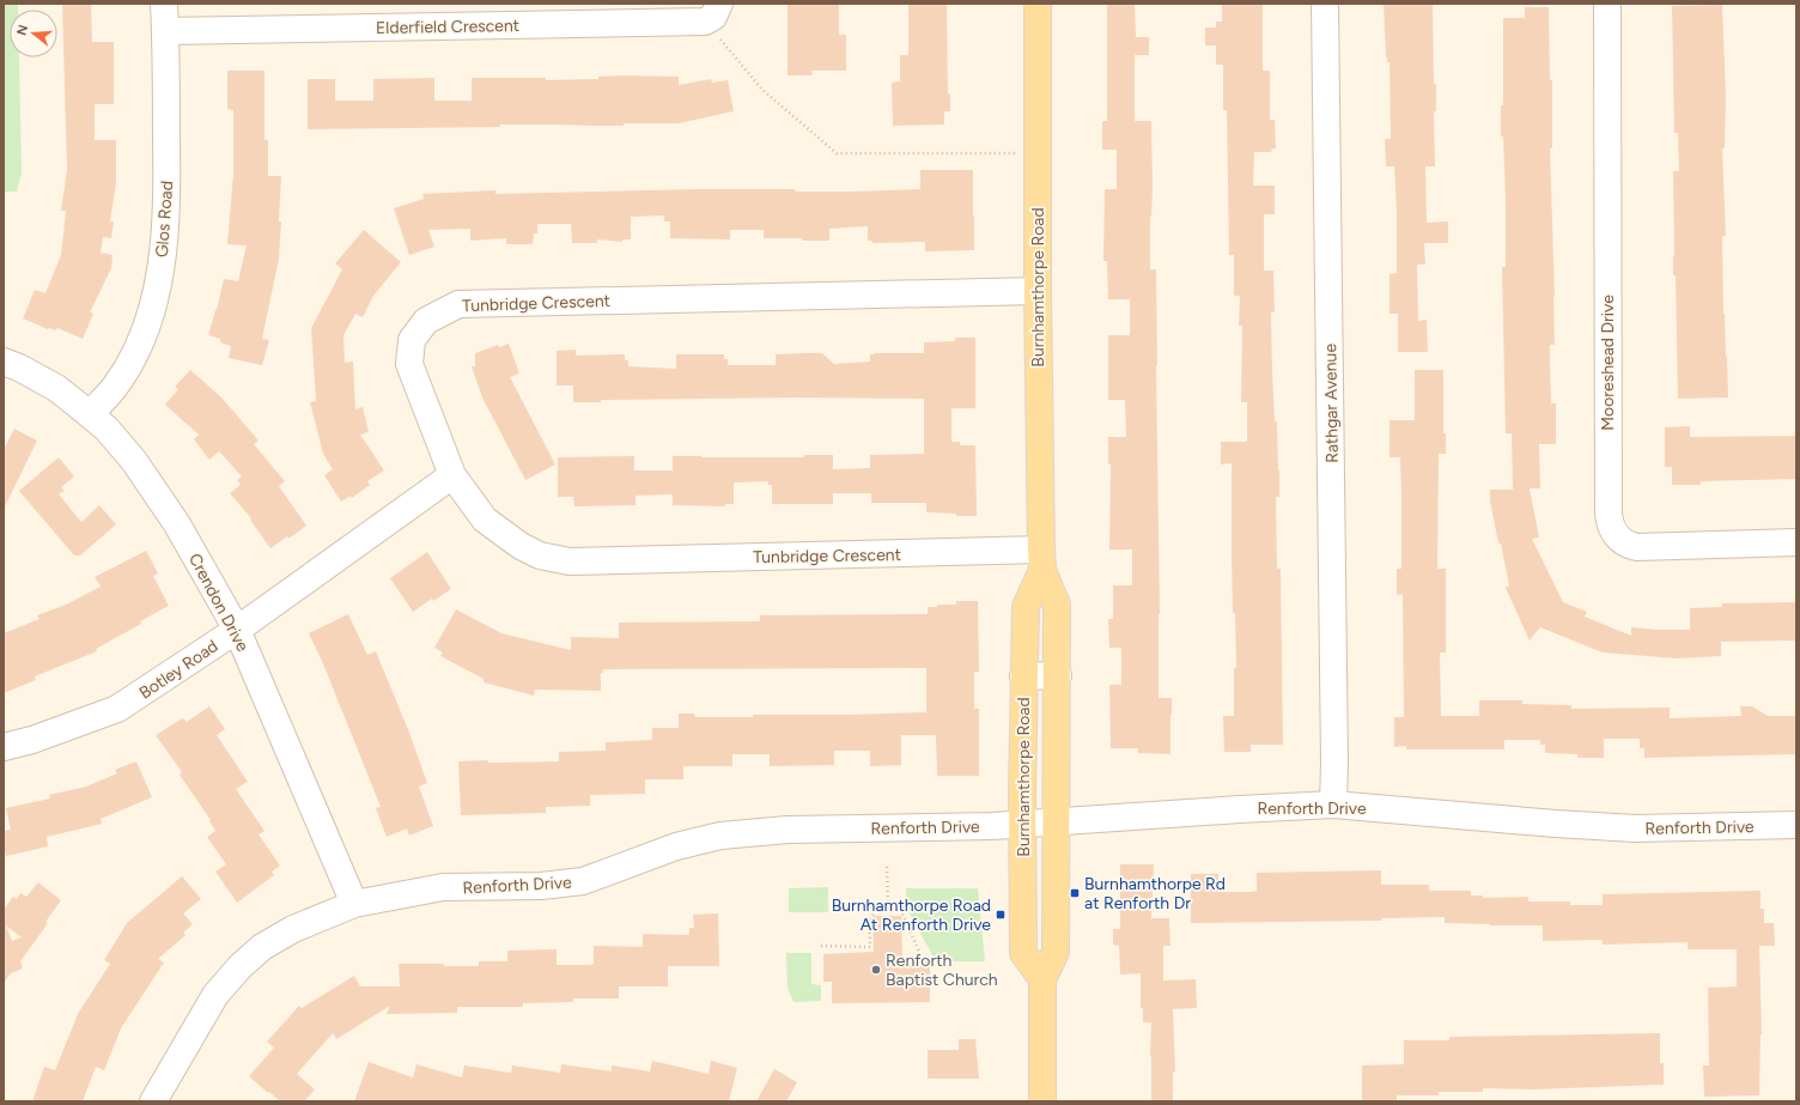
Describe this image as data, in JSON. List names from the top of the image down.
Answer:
{
  "streets": {
    "main road": ["Burnhamthorpe Road"],
    "street": [
      "Elderfield Crescent",
      "Glos Road",
      "Tunbridge Crescent",
      "Mooreshead Drive",
      "Rathgar Avenue",
      "Crendon Drive",
      "Botley Road",
      "Renforth Drive"
    ]
  },
  "crossings": [
    ["Elderfield Crescent", "Glos Road"],
    ["Glos Road", "Crendon Drive"],
    ["Burnhamthorpe Road", "Tunbridge Crescent"],
    ["Burnhamthorpe Road", "Renforth Drive"],
    ["Tunbridge Crescent", "Botley Road"],
    ["Rathgar Avenue", "Renforth Drive"],
    ["Crendon Drive", "Botley Road"],
    ["Crendon Drive", "Renforth Drive"]
  ],
  "places": {
    "transit": ["Burnhamthorpe Rd at Renforth Dr", "Burnhamthorpe Road At Renforth Drive"],
    "other": ["Renforth Baptist Church"]
  },
  "north": "left"
}
